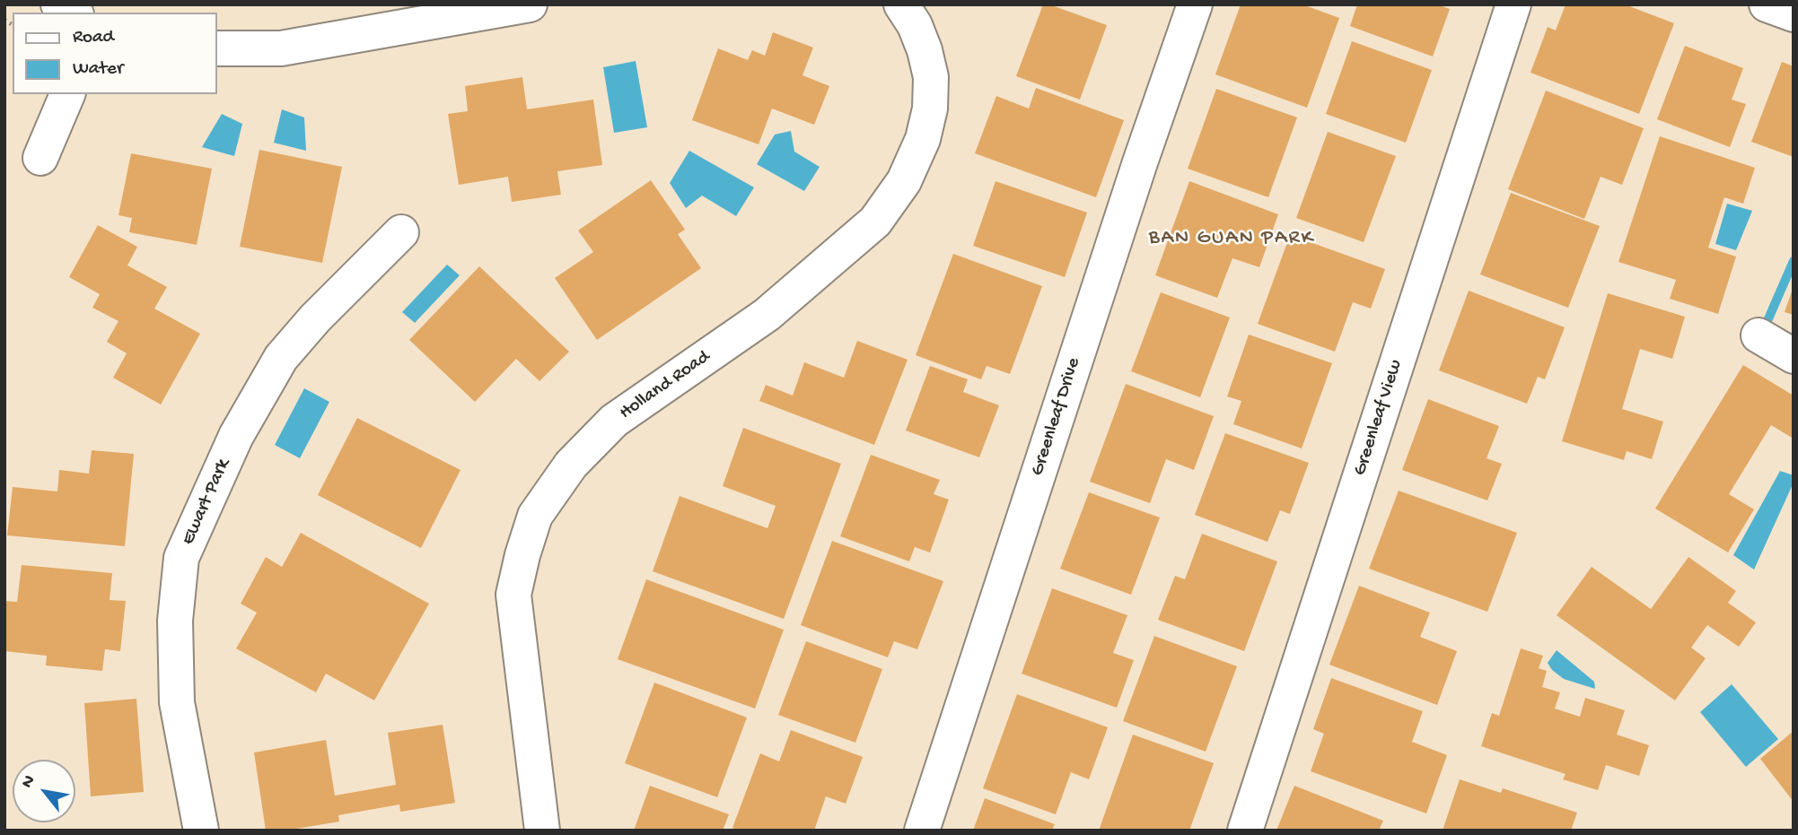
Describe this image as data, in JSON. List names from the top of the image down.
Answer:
{
  "streets": {
    "street": [
      "Holland Road",
      "Greenleaf Drive",
      "Greenleaf View",
      "Ewart Park"
    ]
  },
  "districts": ["BAN GUAN PARK"],
  "legend": ["Road", "Water"],
  "north": "top left"
}
